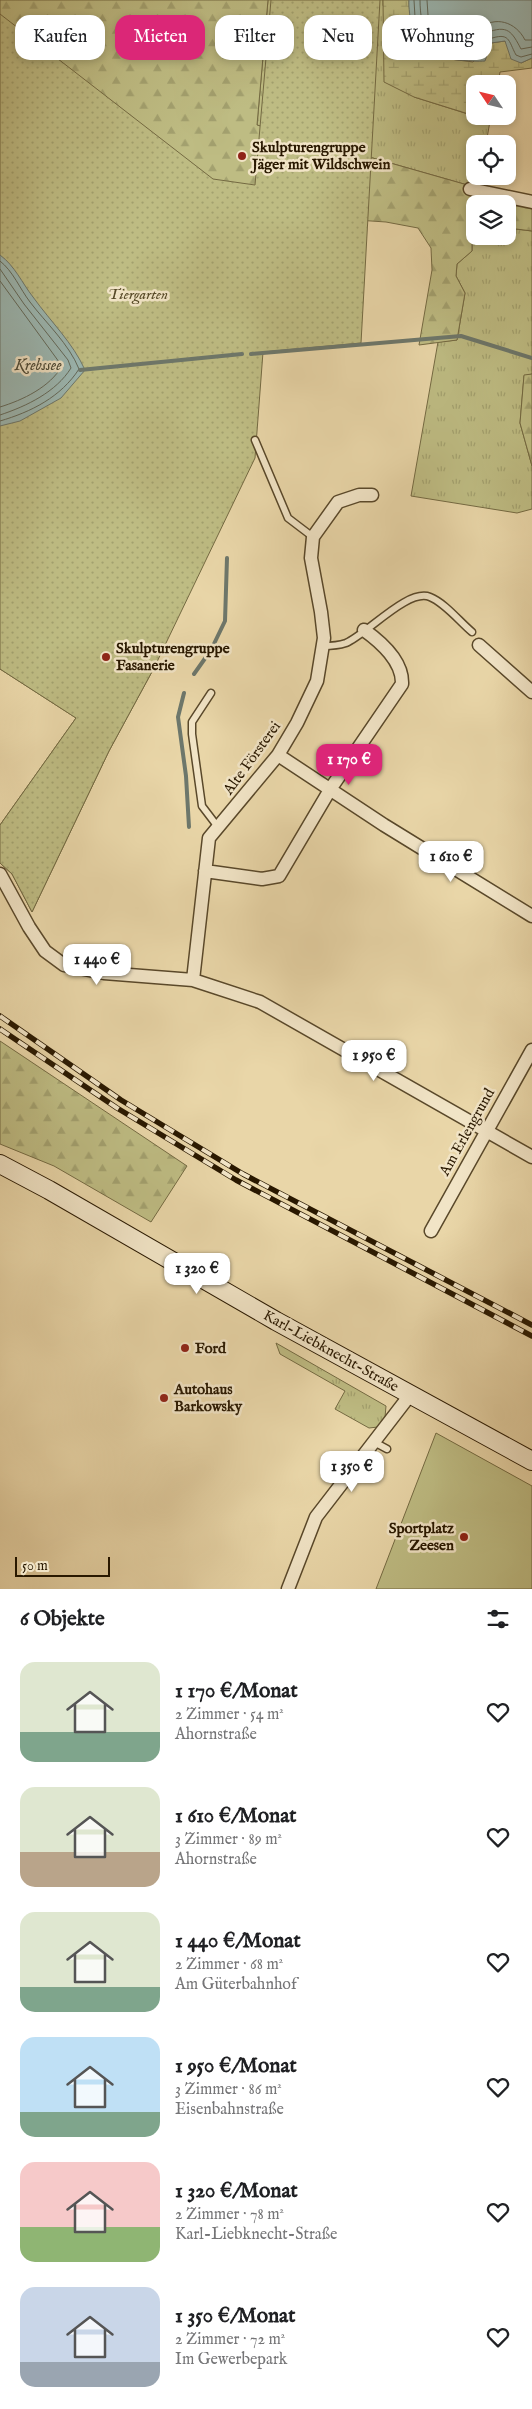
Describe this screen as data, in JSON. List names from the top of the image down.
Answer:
{
  "streets": {
    "street": ["Alte Försterei", "Am Erlengrund", "Karl-Liebknecht-Straße"]
  },
  "water": ["Krebssee"],
  "parks": ["Tiergarten"],
  "places": [
    "Skulpturengruppe Jäger mit Wildschwein",
    "Skulpturengruppe Fasanerie",
    "Ford",
    "Autohaus Barkowsky",
    "Sportplatz Zeesen"
  ],
  "scale_bar": "50 m",
  "north": "top left",
  "page": {
    "chip": [
      "Kaufen",
      "Mieten",
      "Filter",
      "Neu",
      "Wohnung"
    ],
    "price": [
      "1 170 €",
      "1 610 €",
      "1 440 €",
      "1 950 €",
      "1 320 €",
      "1 350 €"
    ],
    "scale": "50 m",
    "heading": "6 Objekte",
    "list": [
      {
        "name": "1 170 €/Monat",
        "note": "2 Zimmer · 54 m² · Ahornstraße"
      },
      {
        "name": "1 610 €/Monat",
        "note": "3 Zimmer · 89 m² · Ahornstraße"
      },
      {
        "name": "1 440 €/Monat",
        "note": "2 Zimmer · 68 m² · Am Güterbahnhof"
      },
      {
        "name": "1 950 €/Monat",
        "note": "3 Zimmer · 86 m² · Eisenbahnstraße"
      },
      {
        "name": "1 320 €/Monat",
        "note": "2 Zimmer · 78 m² · Karl-Liebknecht-Straße"
      },
      {
        "name": "1 350 €/Monat",
        "note": "2 Zimmer · 72 m² · Im Gewerbepark"
      }
    ]
  }
}
